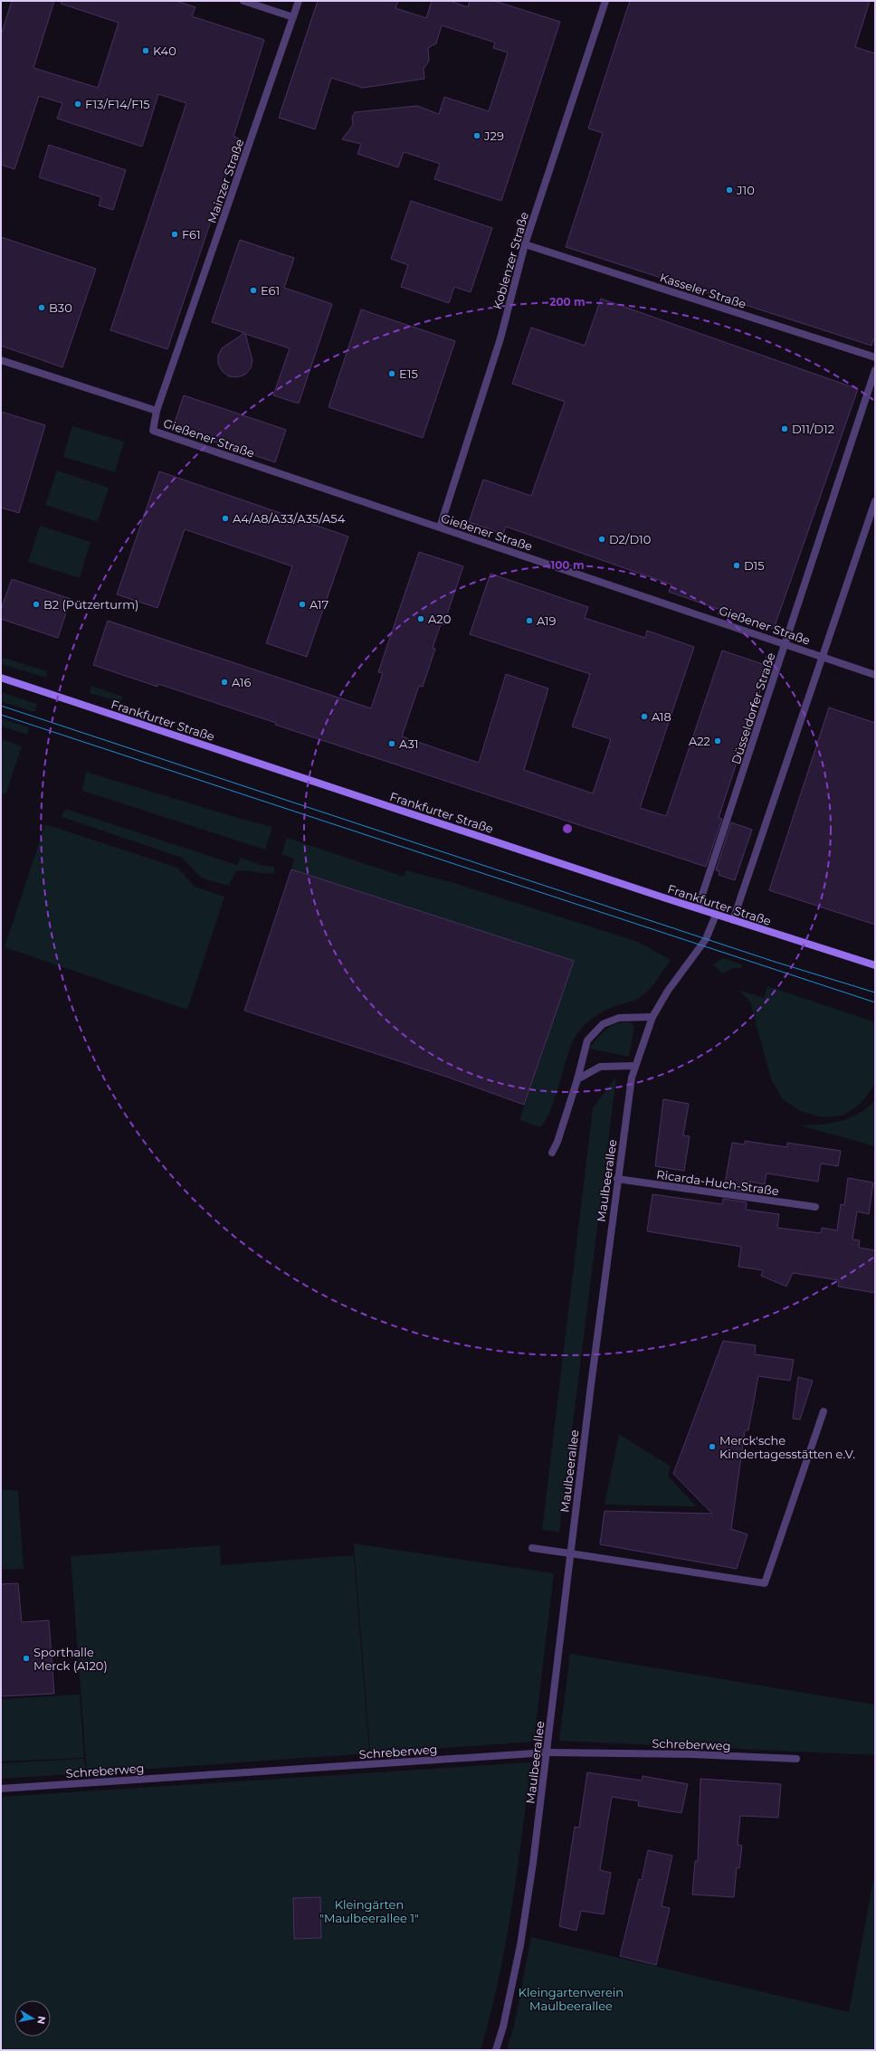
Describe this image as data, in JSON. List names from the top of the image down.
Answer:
{
  "streets": {
    "main road": ["Frankfurter Straße"],
    "street": [
      "Mainzer Straße",
      "Koblenzer Straße",
      "Kasseler Straße",
      "Gießener Straße",
      "Düsseldorfer Straße",
      "Maulbeerallee",
      "Ricarda-Huch-Straße",
      "Schreberweg"
    ]
  },
  "crossings": [
    ["Mainzer Straße", "Gießener Straße"],
    ["Koblenzer Straße", "Kasseler Straße"],
    ["Koblenzer Straße", "Gießener Straße"],
    ["Gießener Straße", "Düsseldorfer Straße"],
    ["Düsseldorfer Straße", "Frankfurter Straße"],
    ["Frankfurter Straße", "Maulbeerallee"],
    ["Maulbeerallee", "Ricarda-Huch-Straße"],
    ["Maulbeerallee", "Schreberweg"]
  ],
  "parks": ["Kleingärten \"Maulbeerallee 1\"", "Kleingartenverein Maulbeerallee"],
  "places": [
    "K40",
    "F13/F14/F15",
    "J29",
    "J10",
    "F61",
    "E61",
    "B30",
    "E15",
    "D11/D12",
    "A4/A8/A33/A35/A54",
    "D2/D10",
    "D15",
    "B2 (Pützerturm)",
    "A17",
    "A20",
    "A19",
    "A16",
    "A18",
    "A22",
    "A31",
    "Merck'sche Kindertagesstätten e.V.",
    "Sporthalle Merck (A120)"
  ],
  "north": "right",
  "rings": ["200 m", "100 m"]
}
